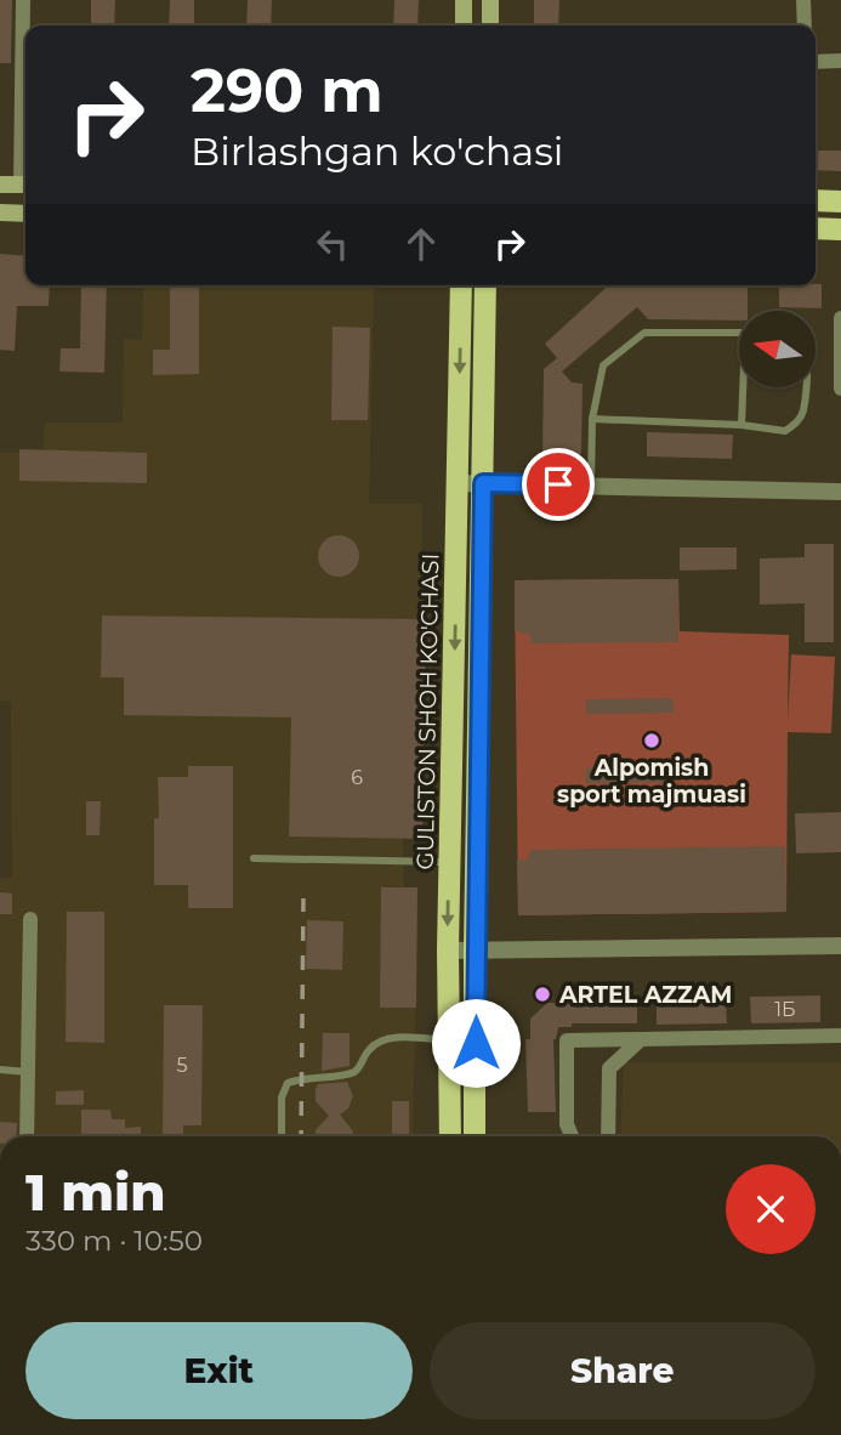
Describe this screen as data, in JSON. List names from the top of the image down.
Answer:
{
  "streets": {
    "main road": ["GULISTON SHOH KO'CHASI"]
  },
  "places": ["Alpomish sport majmuasi", "ARTEL AZZAM"],
  "house_numbers": ["6", "1Б", "5"],
  "north": "left",
  "page": {
    "turn": ["290 m", "Birlashgan ko'chasi"],
    "heading": ["1 min", "330 m · 10:50"],
    "buttons": ["Exit", "Share"]
  }
}
